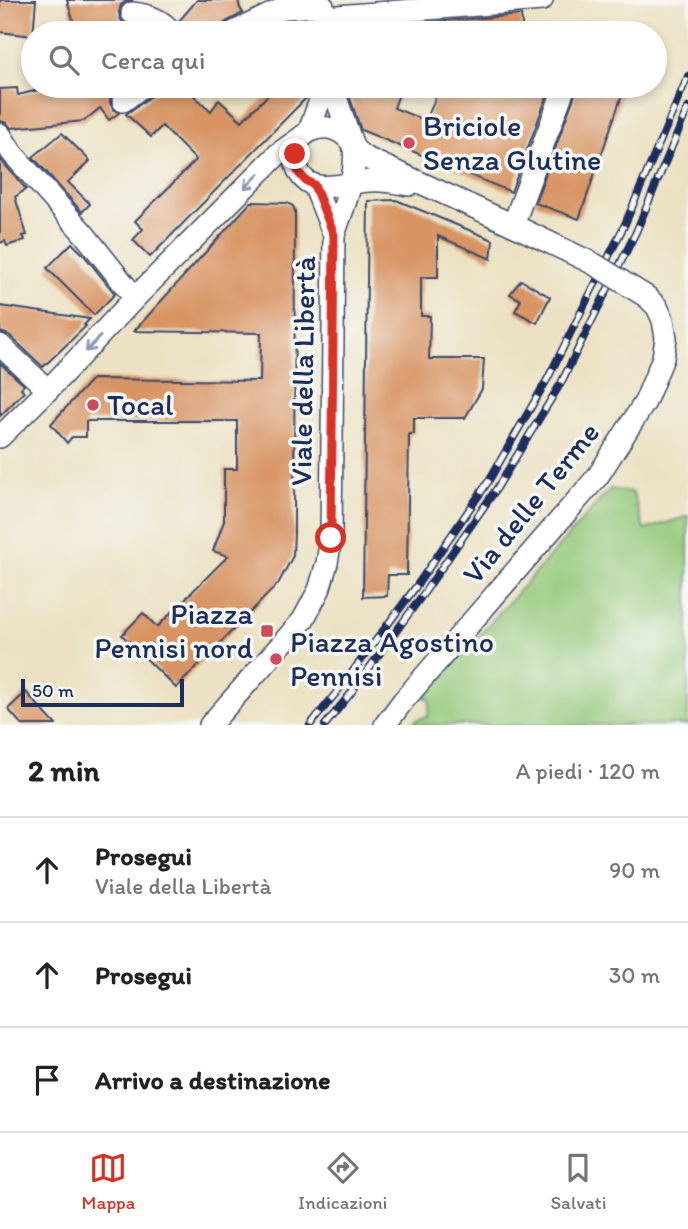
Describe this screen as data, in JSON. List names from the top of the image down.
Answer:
{
  "streets": {
    "street": ["Viale della Libertà", "Via delle Terme"]
  },
  "places": {
    "other": ["Briciole Senza Glutine", "Tocal", "Piazza Agostino Pennisi"],
    "transit": ["Piazza Pennisi nord"]
  },
  "scale_bar": "50 m",
  "page": {
    "search": "Cerca qui",
    "scale": "50 m",
    "heading": ["2 min", "A piedi · 120 m"],
    "list": [
      ["Prosegui", "Viale della Libertà", "90 m"],
      ["Prosegui", "30 m"],
      "Arrivo a destinazione"
    ],
    "nav": ["Mappa", "Indicazioni", "Salvati"]
  }
}
